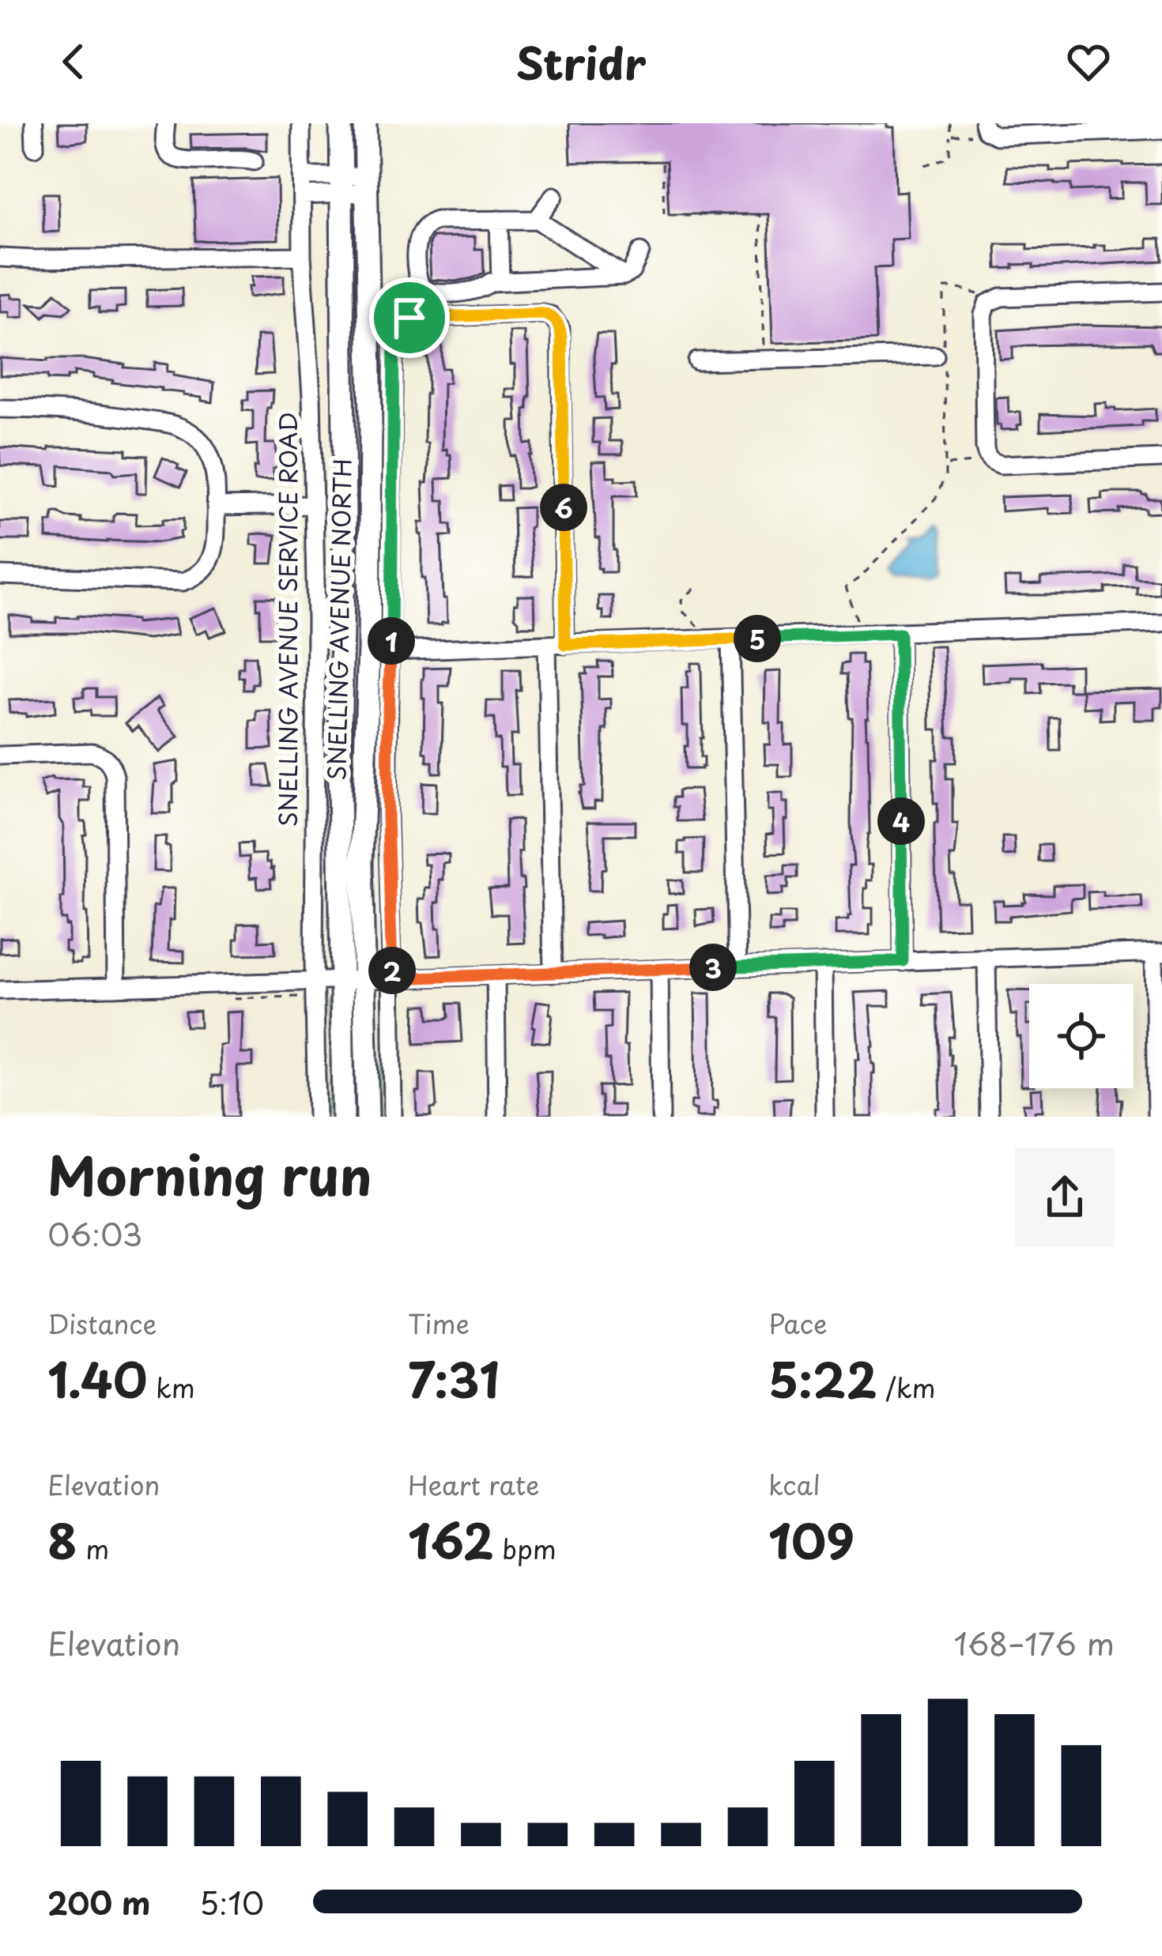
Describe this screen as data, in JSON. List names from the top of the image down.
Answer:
{
  "streets": {
    "main road": ["SNELLING AVENUE NORTH"],
    "street": ["SNELLING AVENUE SERVICE ROAD"]
  },
  "page": {
    "header": "Stridr",
    "pins": [
      "6",
      "5",
      "1",
      "4",
      "3",
      "2"
    ],
    "heading": ["Morning run", "06:03"],
    "stats": [
      ["Distance", "1.40 km"],
      ["Time", "7:31"],
      ["Pace", "5:22 /km"],
      ["Elevation", "8 m"],
      ["Heart rate", "162 bpm"],
      ["kcal", "109"]
    ],
    "chart": ["Elevation", "168–176 m"],
    "list": [
      {
        "name": "200 m",
        "note": "5:10"
      }
    ]
  }
}
